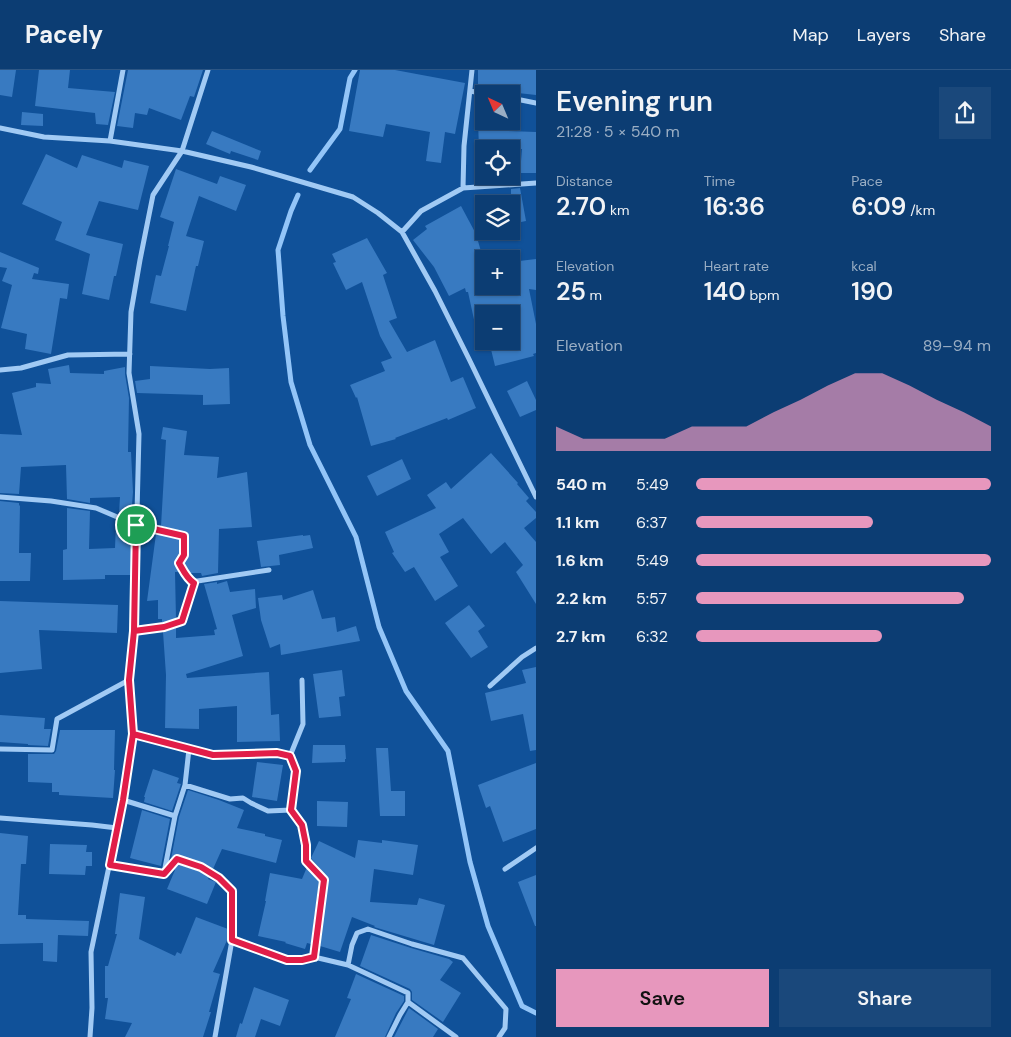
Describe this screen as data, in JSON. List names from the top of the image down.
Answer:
{
  "north": "top left",
  "page": {
    "header": "Pacely",
    "nav": ["Map", "Layers", "Share"],
    "heading": ["Evening run", "21:28 · 5 × 540 m"],
    "map_buttons": ["+", "−"],
    "stats": [
      ["Distance", "2.70 km"],
      ["Time", "16:36"],
      ["Pace", "6:09 /km"],
      ["Elevation", "25 m"],
      ["Heart rate", "140 bpm"],
      ["kcal", "190"]
    ],
    "chart": ["Elevation", "89–94 m"],
    "list": [
      {
        "name": "540 m",
        "note": "5:49"
      },
      {
        "name": "1.1 km",
        "note": "6:37"
      },
      {
        "name": "1.6 km",
        "note": "5:49"
      },
      {
        "name": "2.2 km",
        "note": "5:57"
      },
      {
        "name": "2.7 km",
        "note": "6:32"
      }
    ],
    "buttons": ["Save", "Share"]
  }
}
